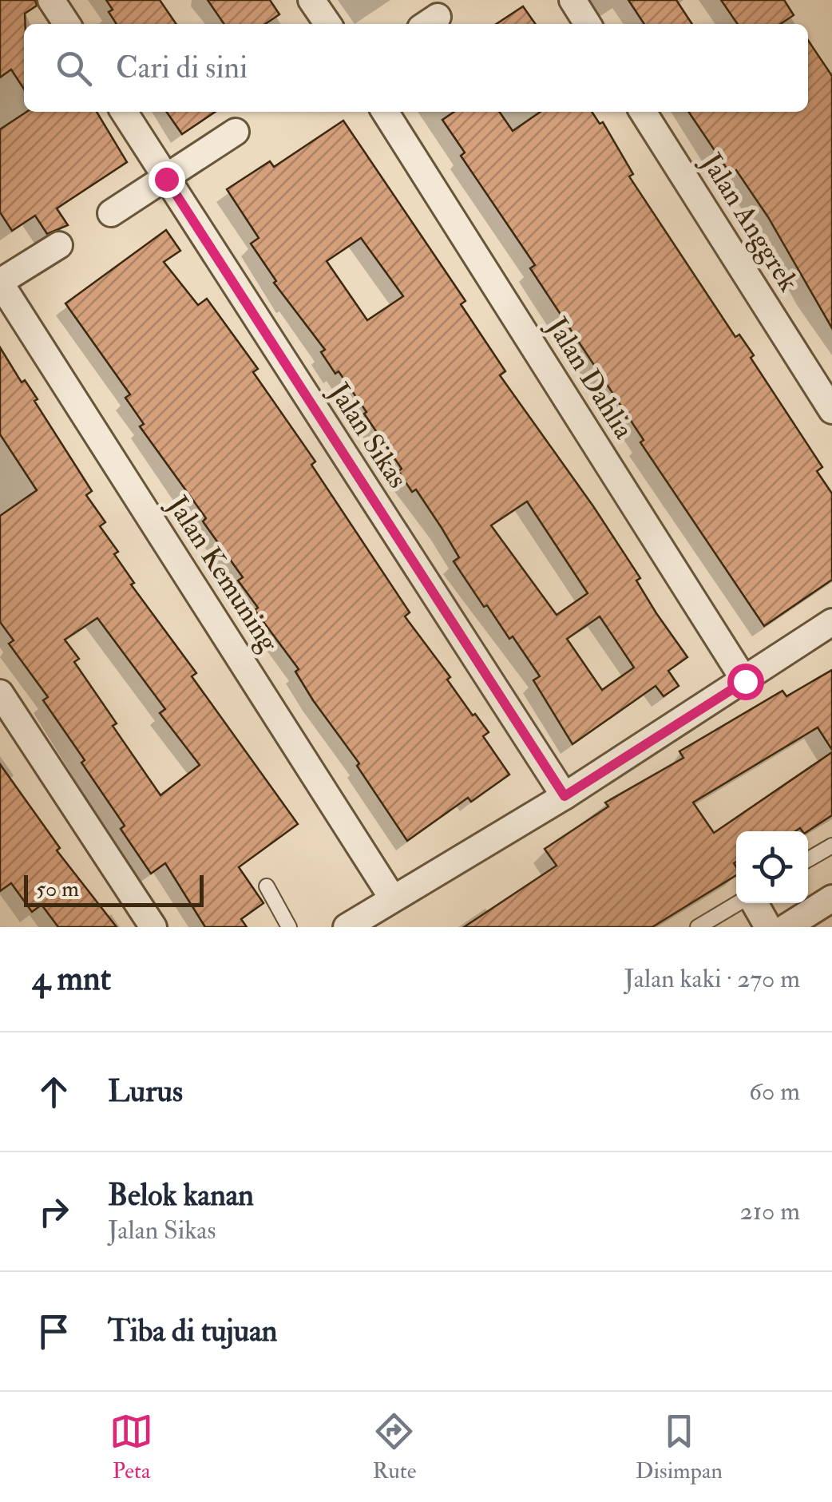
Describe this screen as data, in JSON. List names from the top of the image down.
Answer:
{
  "streets": {
    "street": [
      "Jalan Anggrek",
      "Jalan Dahlia",
      "Jalan Sikas",
      "Jalan Kemuning"
    ]
  },
  "scale_bar": "50 m",
  "page": {
    "search": "Cari di sini",
    "scale": "50 m",
    "heading": ["4 mnt", "Jalan kaki · 270 m"],
    "list": [
      ["Lurus", "60 m"],
      ["Belok kanan", "Jalan Sikas", "210 m"],
      "Tiba di tujuan"
    ],
    "nav": ["Peta", "Rute", "Disimpan"]
  }
}
